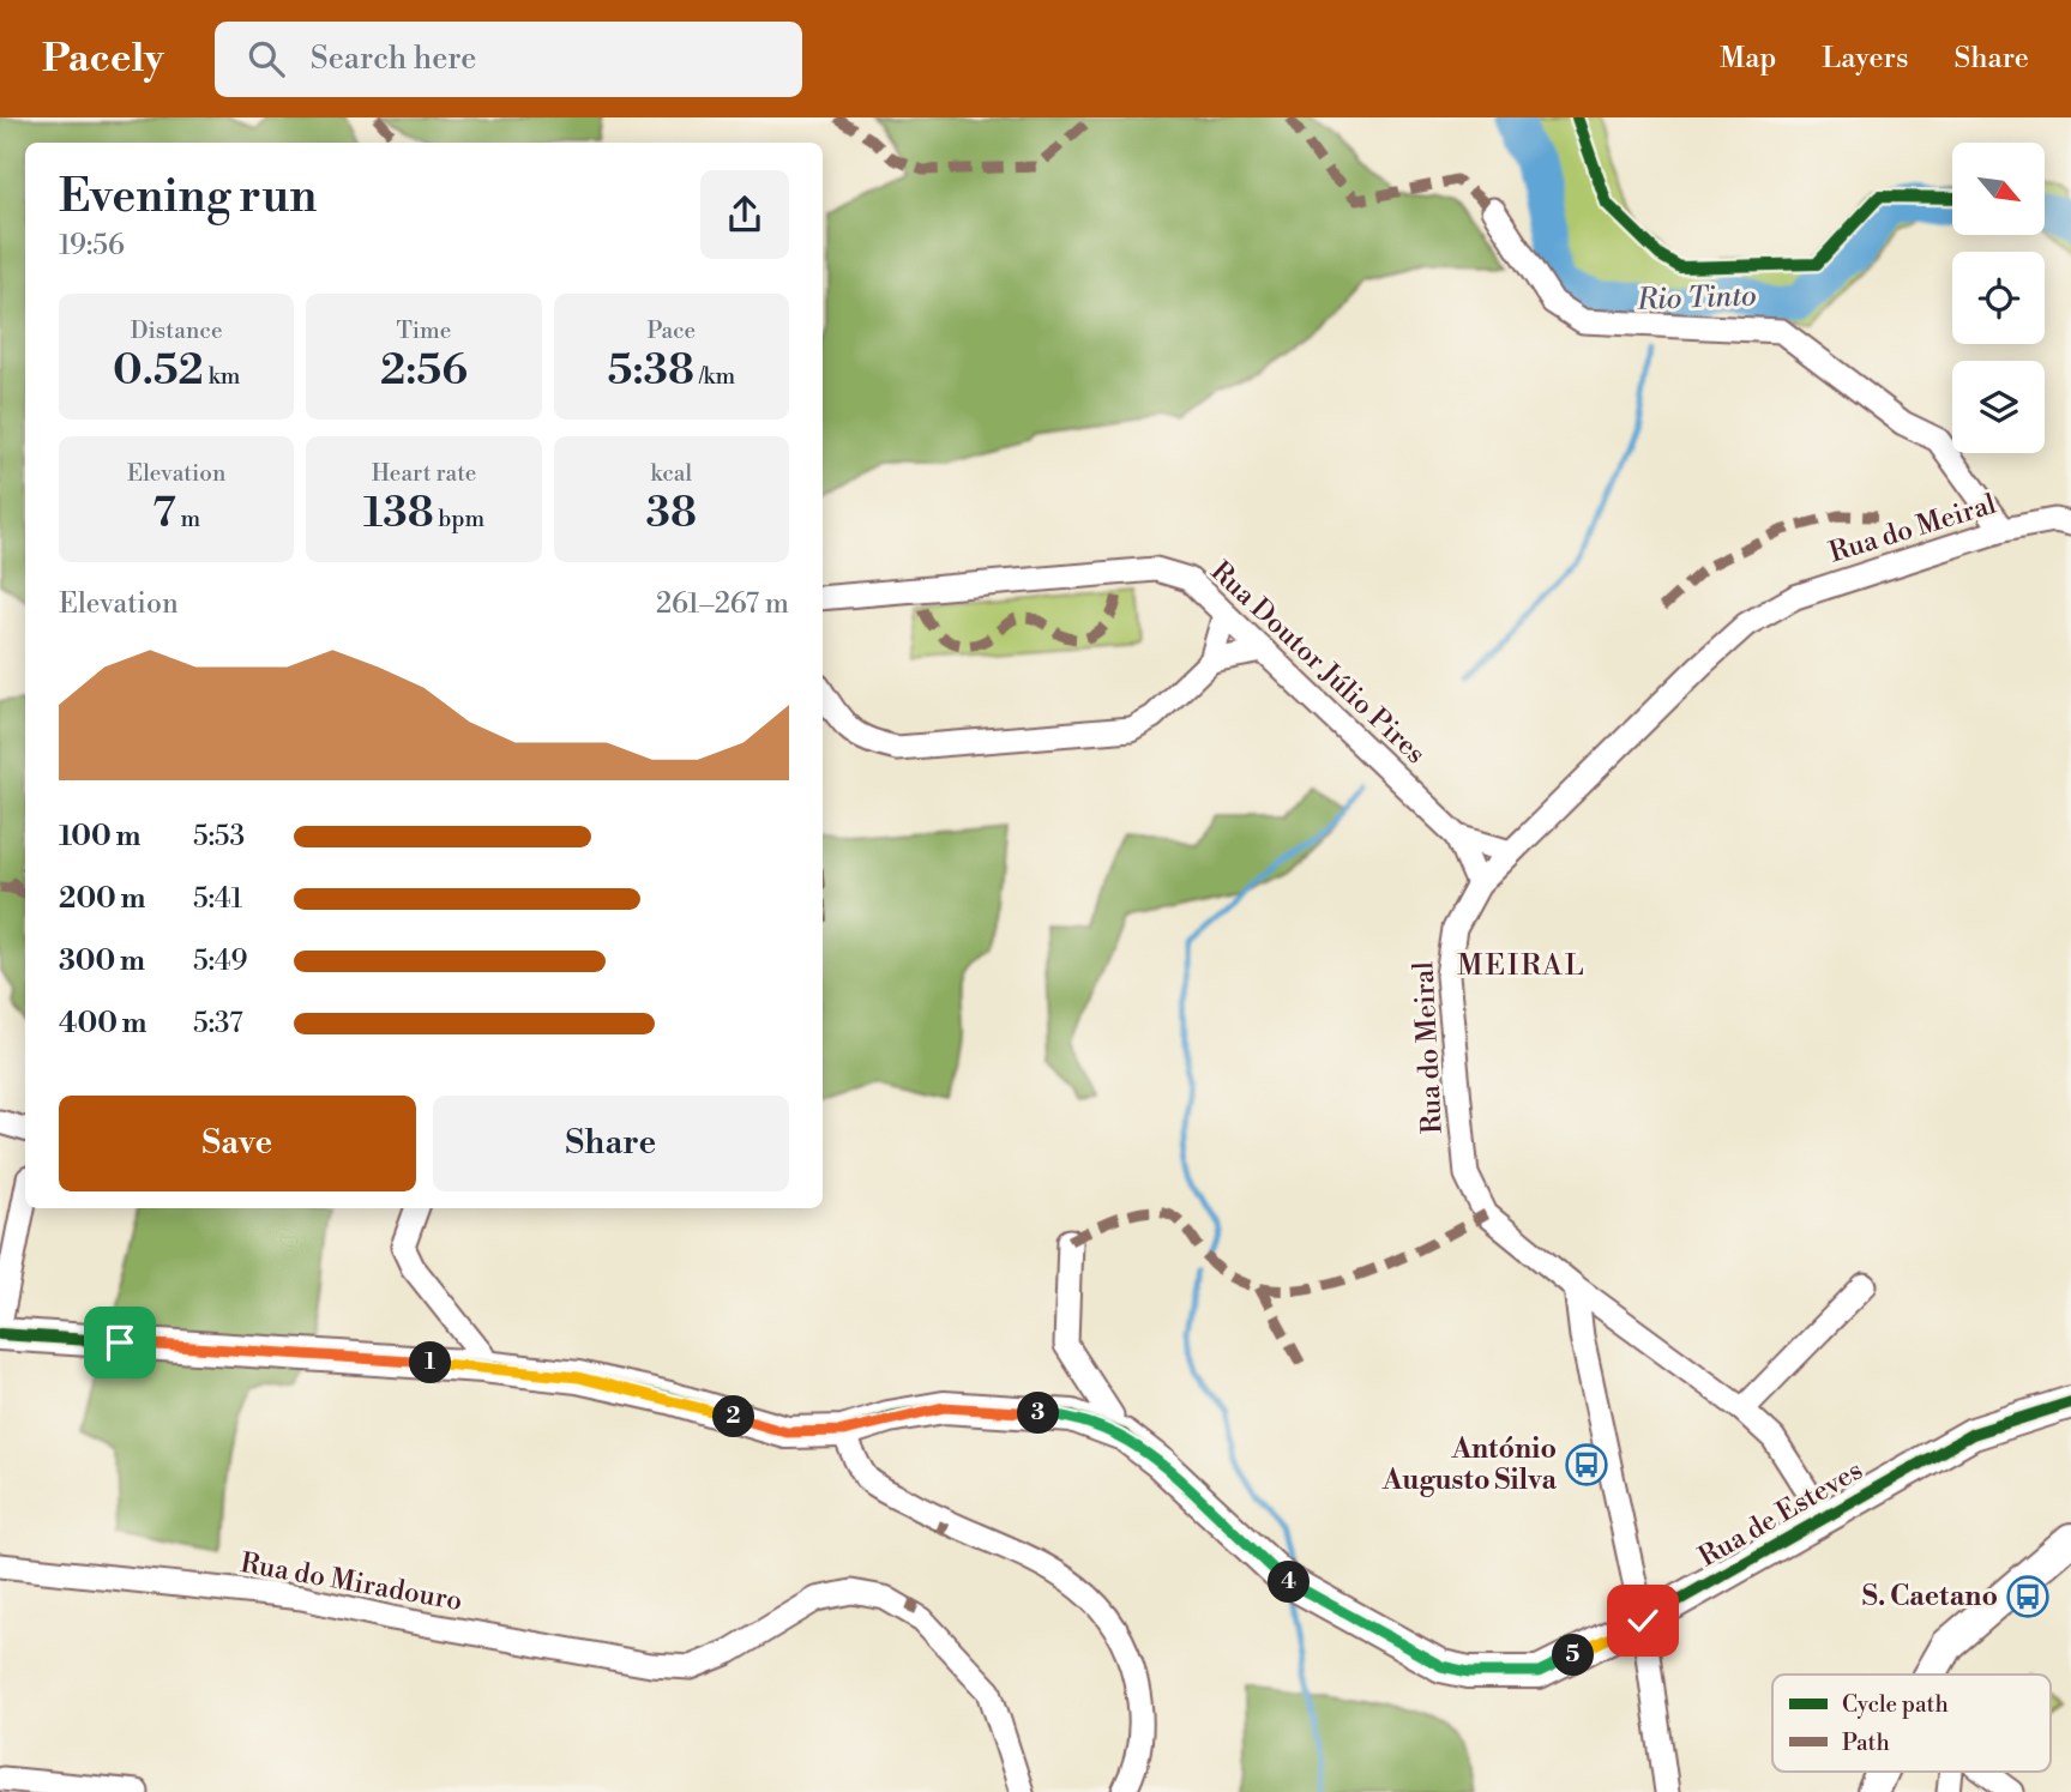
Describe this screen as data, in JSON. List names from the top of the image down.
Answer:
{
  "streets": {
    "street": [
      "Rua do Meiral",
      "Rua Doutor Júlio Pires",
      "Rua de Esteves",
      "Rua do Miradouro"
    ]
  },
  "crossings": [
    ["Rua do Meiral", "Rua Doutor Júlio Pires"],
    ["Rua do Meiral", "Rua de Esteves"]
  ],
  "districts": ["MEIRAL"],
  "water": ["Rio Tinto"],
  "places": {
    "bus stop": ["António Augusto Silva", "S. Caetano"]
  },
  "legend": ["Cycle path", "Path"],
  "north": "bottom right",
  "page": {
    "header": "Pacely",
    "search": "Search here",
    "nav": ["Map", "Layers", "Share"],
    "heading": ["Evening run", "19:56"],
    "stats": [
      ["Distance", "0.52 km"],
      ["Time", "2:56"],
      ["Pace", "5:38 /km"],
      ["Elevation", "7 m"],
      ["Heart rate", "138 bpm"],
      ["kcal", "38"]
    ],
    "chart": ["Elevation", "261–267 m"],
    "list": [
      {
        "name": "100 m",
        "note": "5:53"
      },
      {
        "name": "200 m",
        "note": "5:41"
      },
      {
        "name": "300 m",
        "note": "5:49"
      },
      {
        "name": "400 m",
        "note": "5:37"
      }
    ],
    "buttons": ["Save", "Share"],
    "pins": [
      "1",
      "3",
      "2",
      "4",
      "5"
    ]
  }
}
